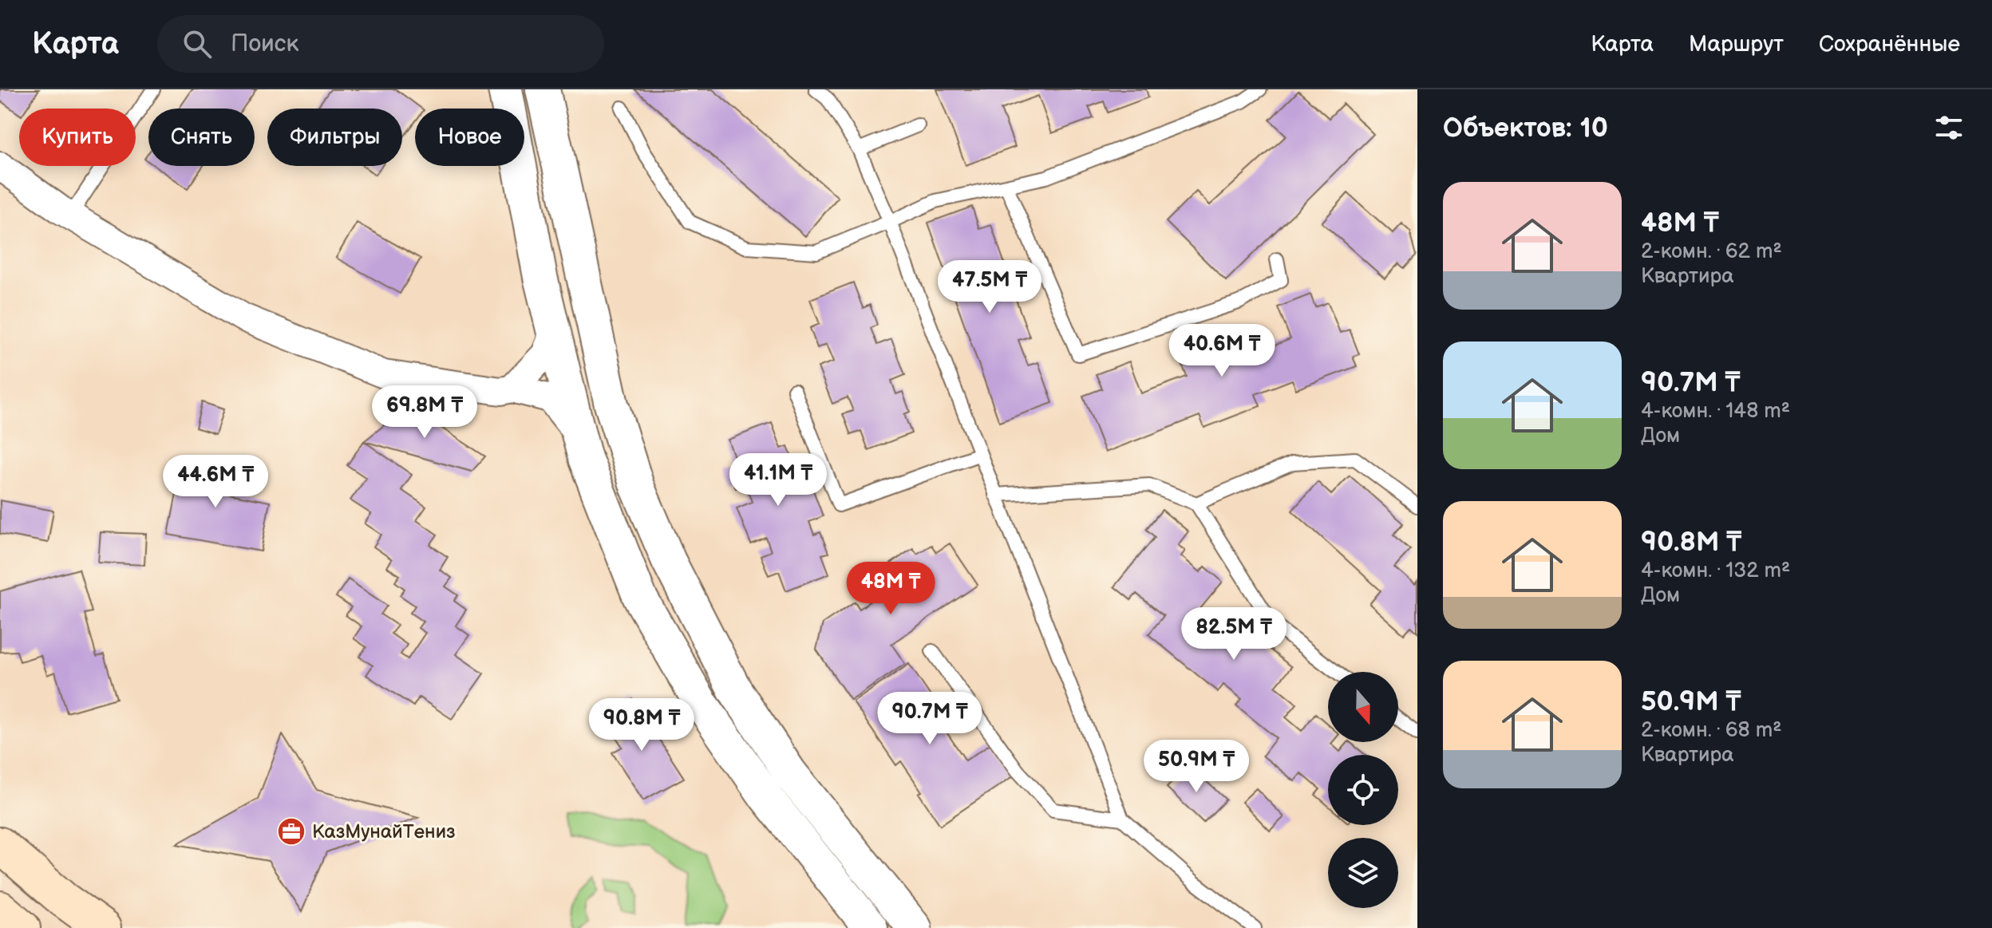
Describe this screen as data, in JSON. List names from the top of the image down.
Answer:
{
  "places": {
    "office": ["КазМунайТениз"]
  },
  "north": "bottom",
  "page": {
    "header": "Карта",
    "search": "Поиск",
    "nav": ["Карта", "Маршрут", "Сохранённые"],
    "heading": "Объектов: 10",
    "chip": [
      "Купить",
      "Снять",
      "Фильтры",
      "Новое"
    ],
    "list": [
      {
        "name": "48M ₸",
        "note": "2-комн. · 62 m² · Квартира"
      },
      {
        "name": "90.7M ₸",
        "note": "4-комн. · 148 m² · Дом"
      },
      {
        "name": "90.8M ₸",
        "note": "4-комн. · 132 m² · Дом"
      },
      {
        "name": "50.9M ₸",
        "note": "2-комн. · 68 m² · Квартира"
      }
    ],
    "price": [
      "47.5M ₸",
      "40.6M ₸",
      "69.8M ₸",
      "41.1M ₸",
      "44.6M ₸",
      "48M ₸",
      "82.5M ₸",
      "90.7M ₸",
      "90.8M ₸",
      "50.9M ₸"
    ]
  }
}
